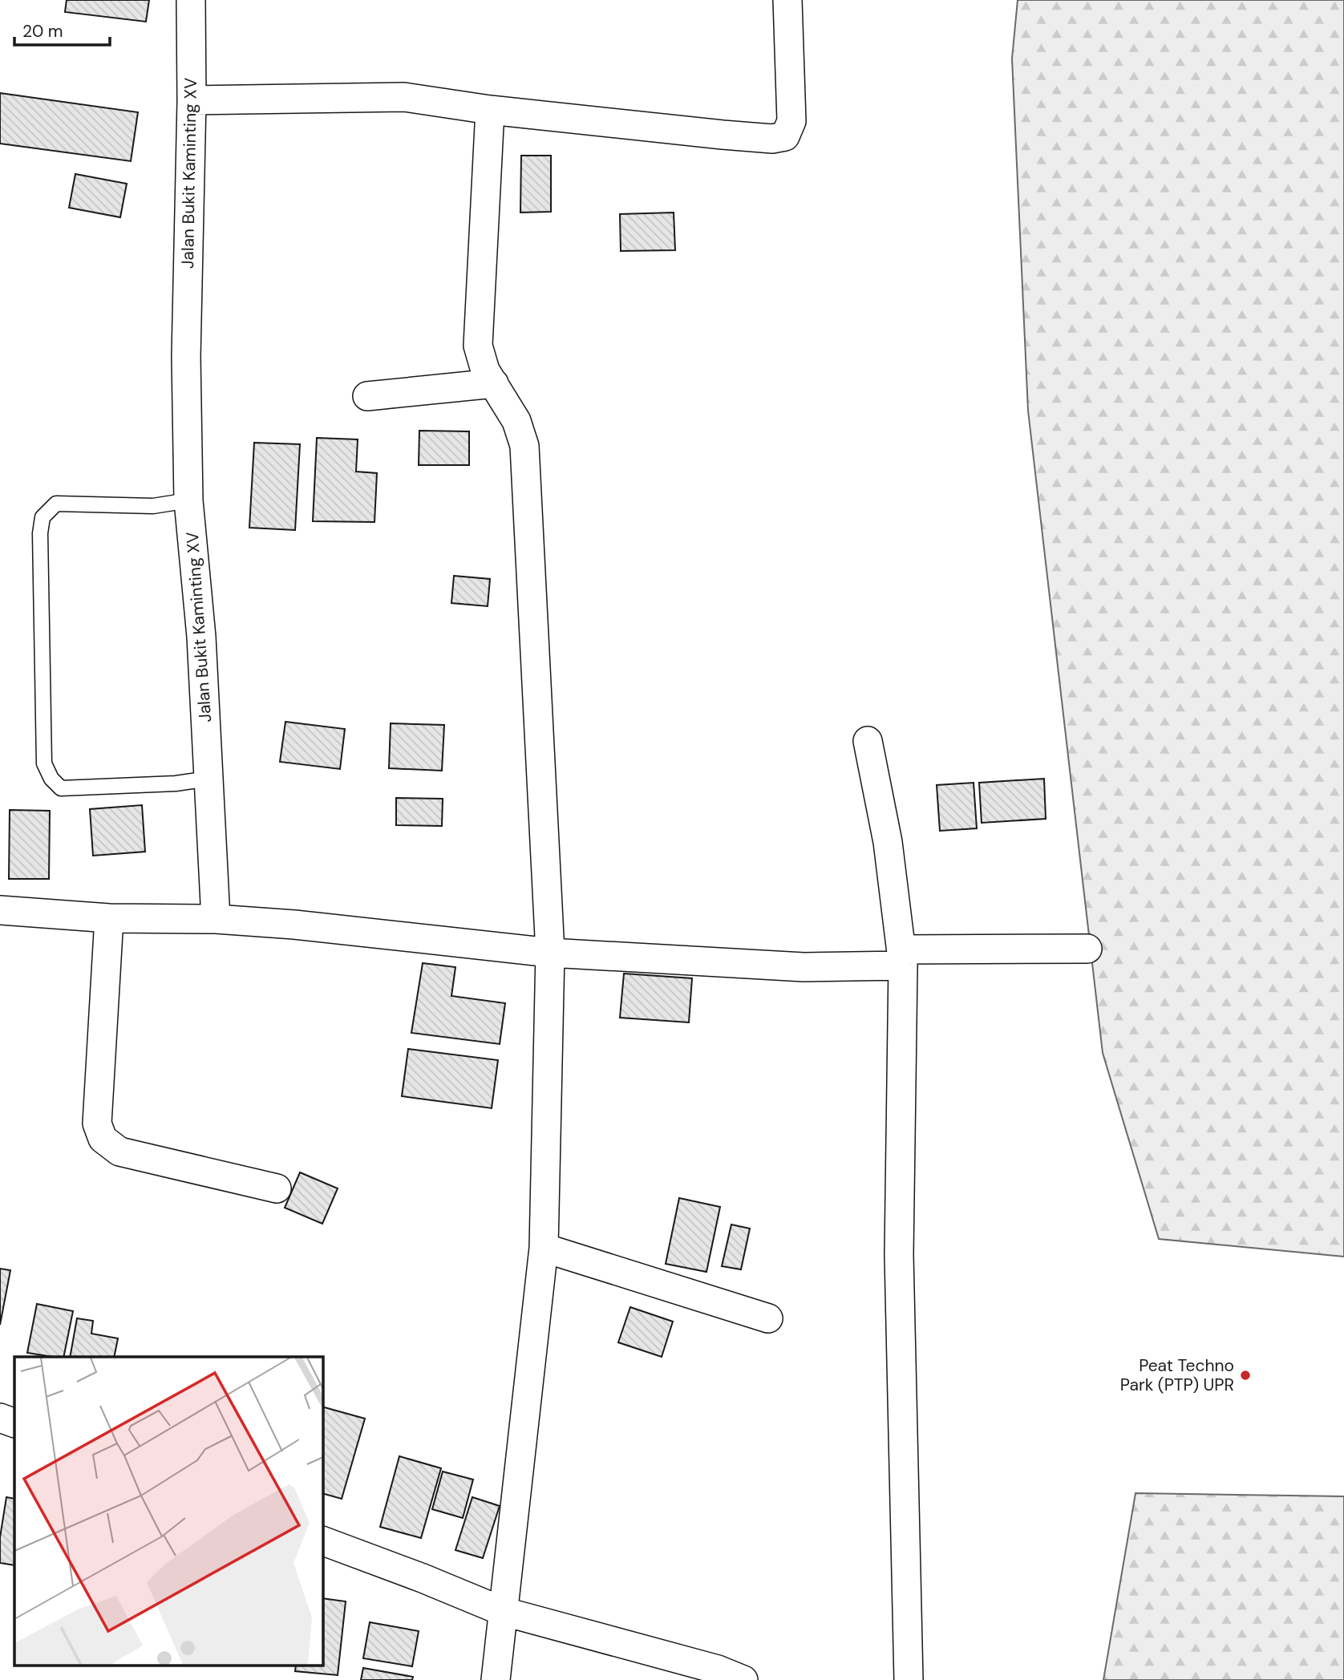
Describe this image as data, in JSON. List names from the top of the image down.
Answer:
{
  "streets": {
    "street": ["Jalan Bukit Kaminting XV"]
  },
  "places": ["Peat Techno Park (PTP) UPR"],
  "scale_bar": "20 m"
}
